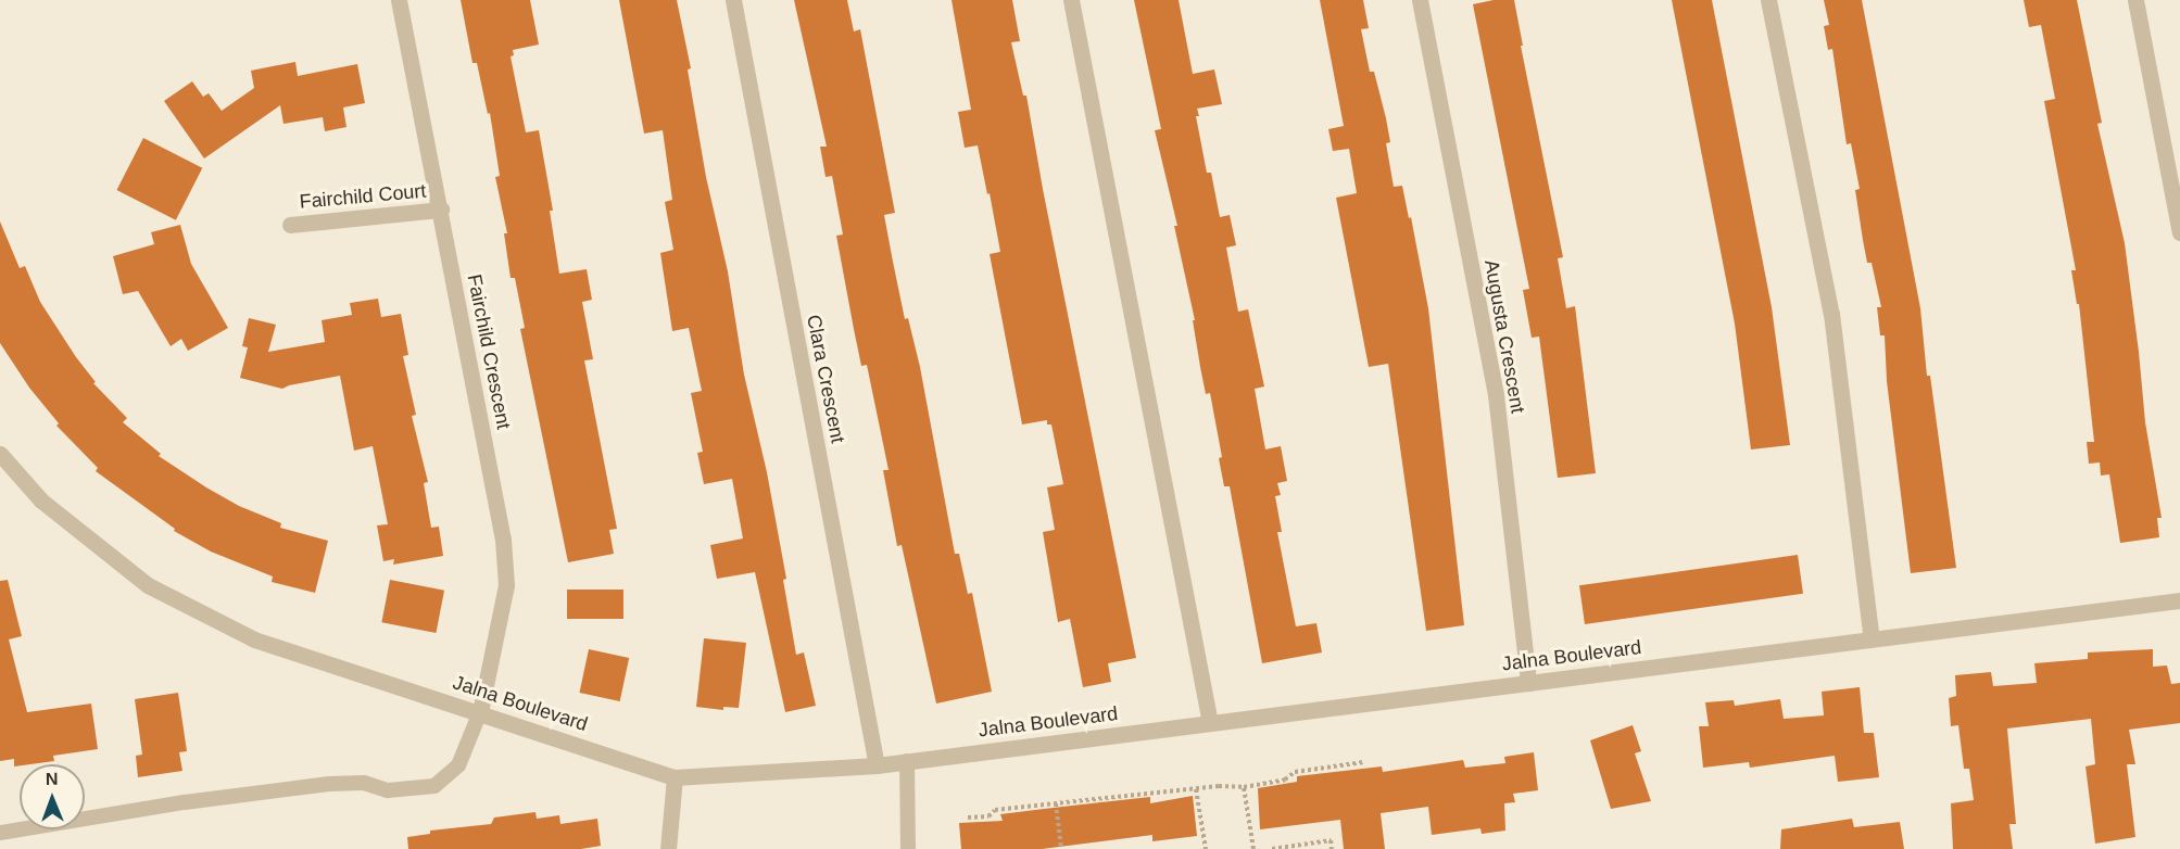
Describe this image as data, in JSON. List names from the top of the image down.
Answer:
{
  "streets": {
    "street": [
      "Fairchild Court",
      "Augusta Crescent",
      "Fairchild Crescent",
      "Clara Crescent",
      "Jalna Boulevard"
    ]
  },
  "crossings": [
    ["Fairchild Court", "Fairchild Crescent"],
    ["Augusta Crescent", "Jalna Boulevard"],
    ["Fairchild Crescent", "Jalna Boulevard"],
    ["Clara Crescent", "Jalna Boulevard"]
  ],
  "north": "top"
}
